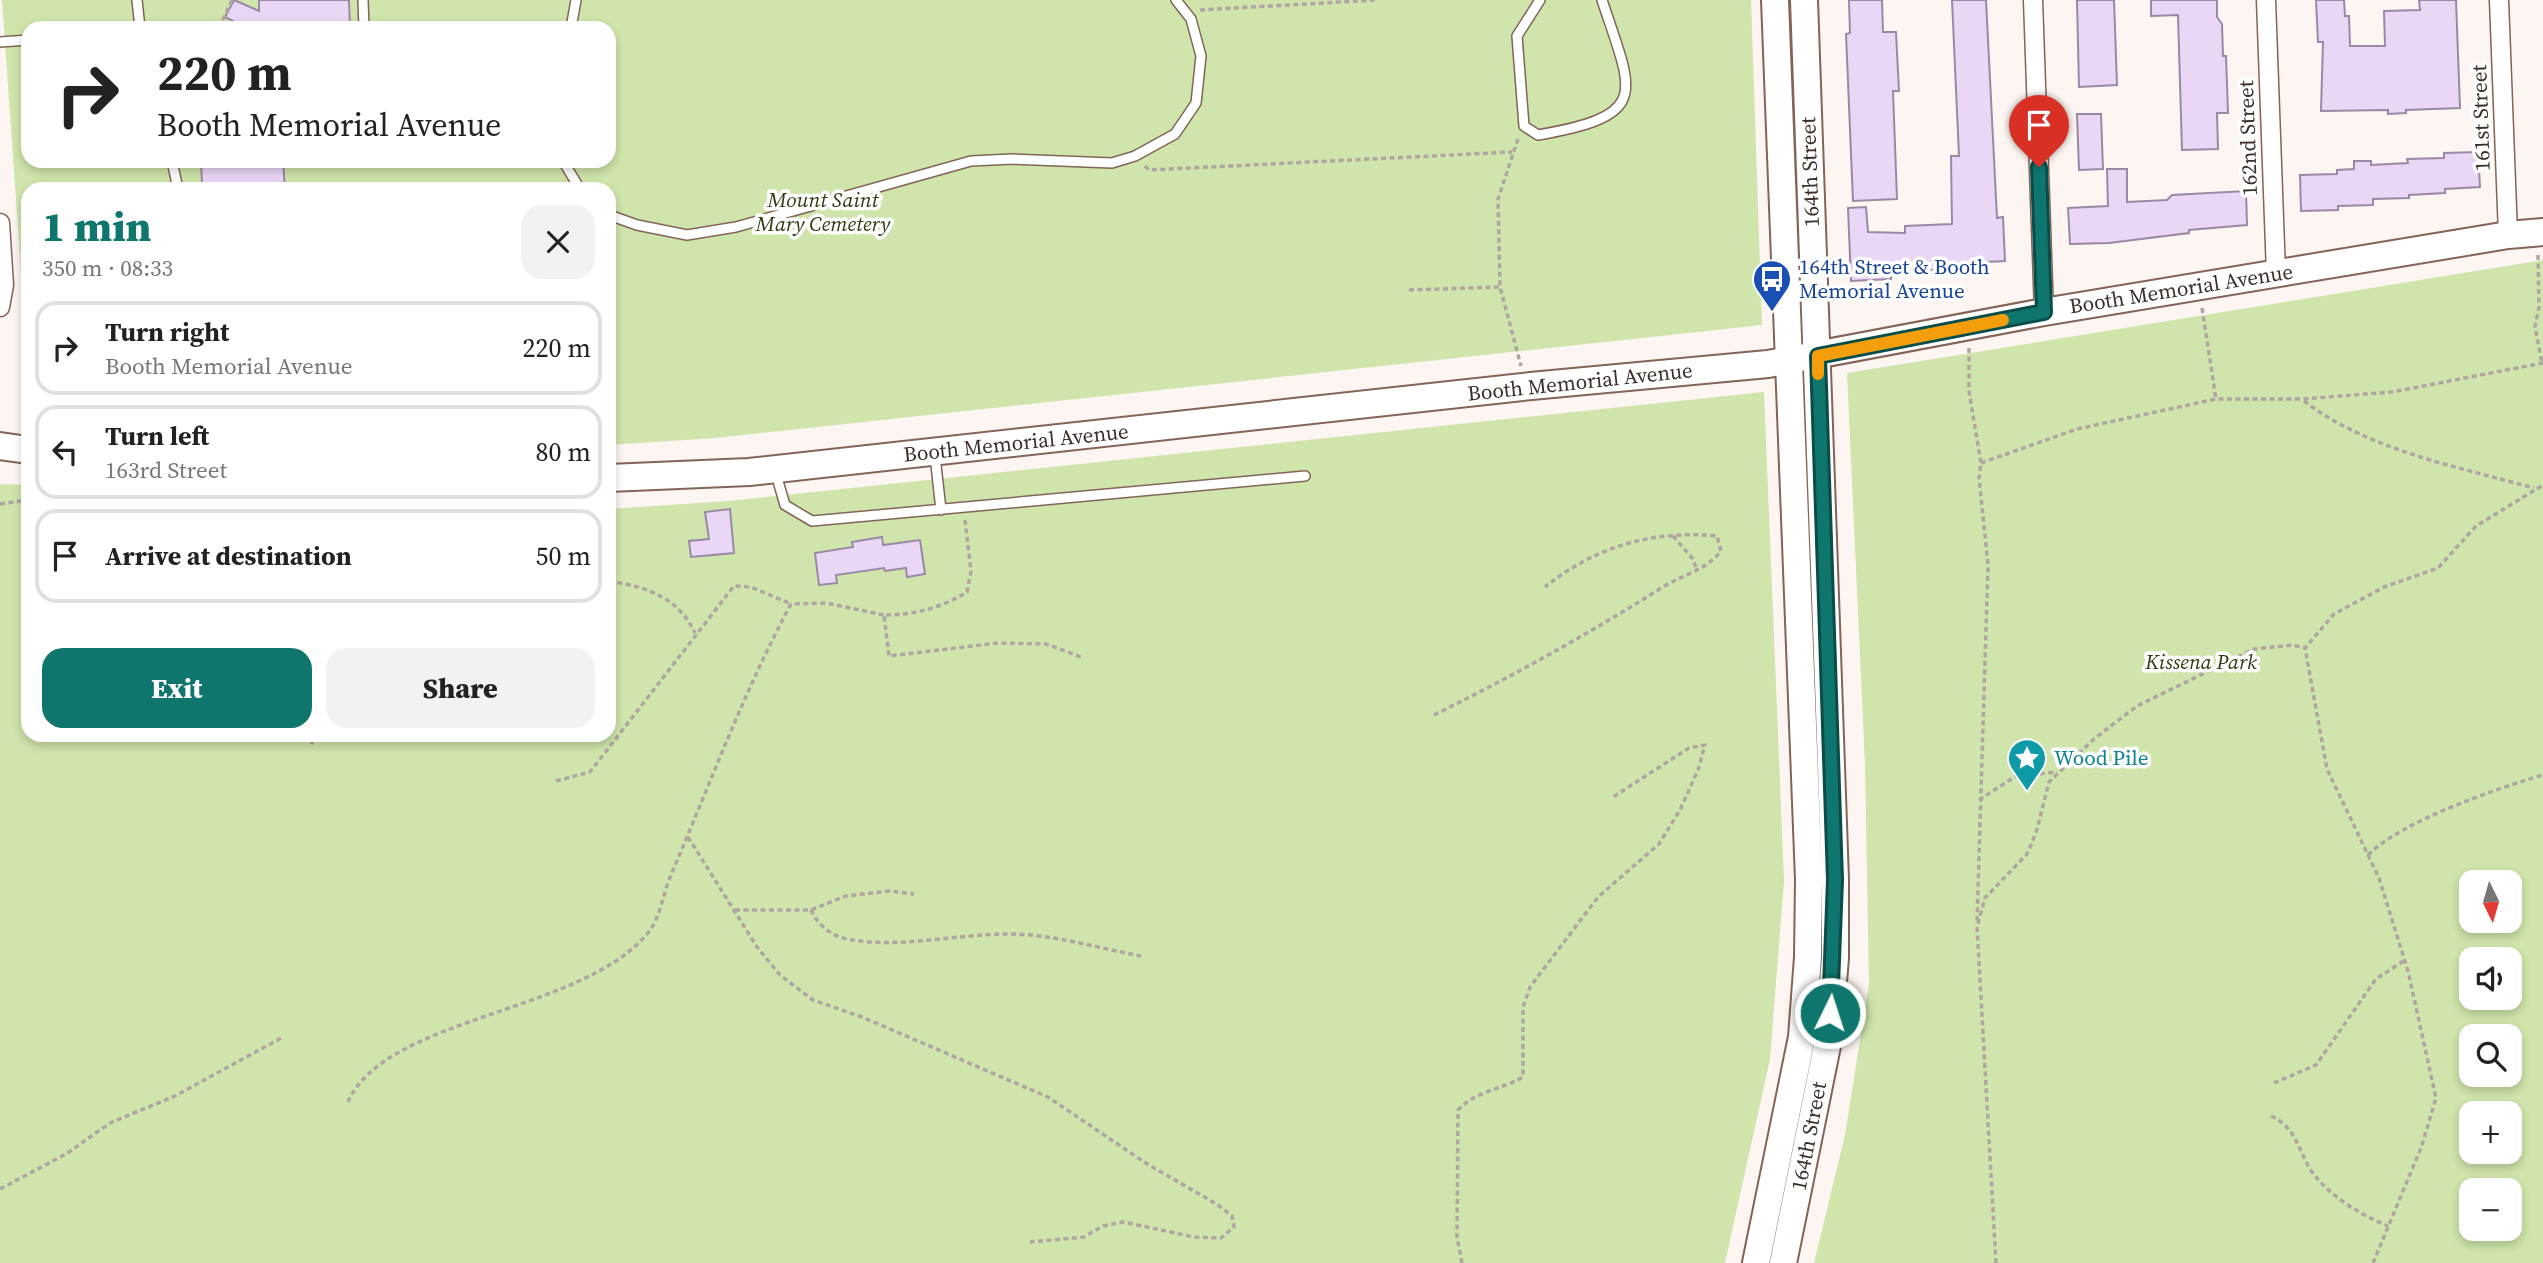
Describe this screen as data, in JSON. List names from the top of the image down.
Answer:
{
  "streets": {
    "street": [
      "161st Street",
      "162nd Street",
      "164th Street",
      "Booth Memorial Avenue"
    ]
  },
  "crossings": [
    ["161st Street", "Booth Memorial Avenue"],
    ["162nd Street", "Booth Memorial Avenue"],
    ["164th Street", "Booth Memorial Avenue"]
  ],
  "parks": ["Mount Saint Mary Cemetery", "Kissena Park"],
  "places": {
    "bus stop": ["164th Street & Booth Memorial Avenue"],
    "place": ["Wood Pile"]
  },
  "north": "bottom",
  "page": {
    "turn": ["220 m", "Booth Memorial Avenue"],
    "heading": ["1 min", "350 m · 08:33"],
    "list": [
      {
        "name": "Turn right",
        "note": "Booth Memorial Avenue",
        "value": "220 m"
      },
      {
        "name": "Turn left",
        "note": "163rd Street",
        "value": "80 m"
      },
      {
        "name": "Arrive at destination",
        "value": "50 m"
      }
    ],
    "buttons": ["Exit", "Share"],
    "map_buttons": ["+", "−"]
  }
}
